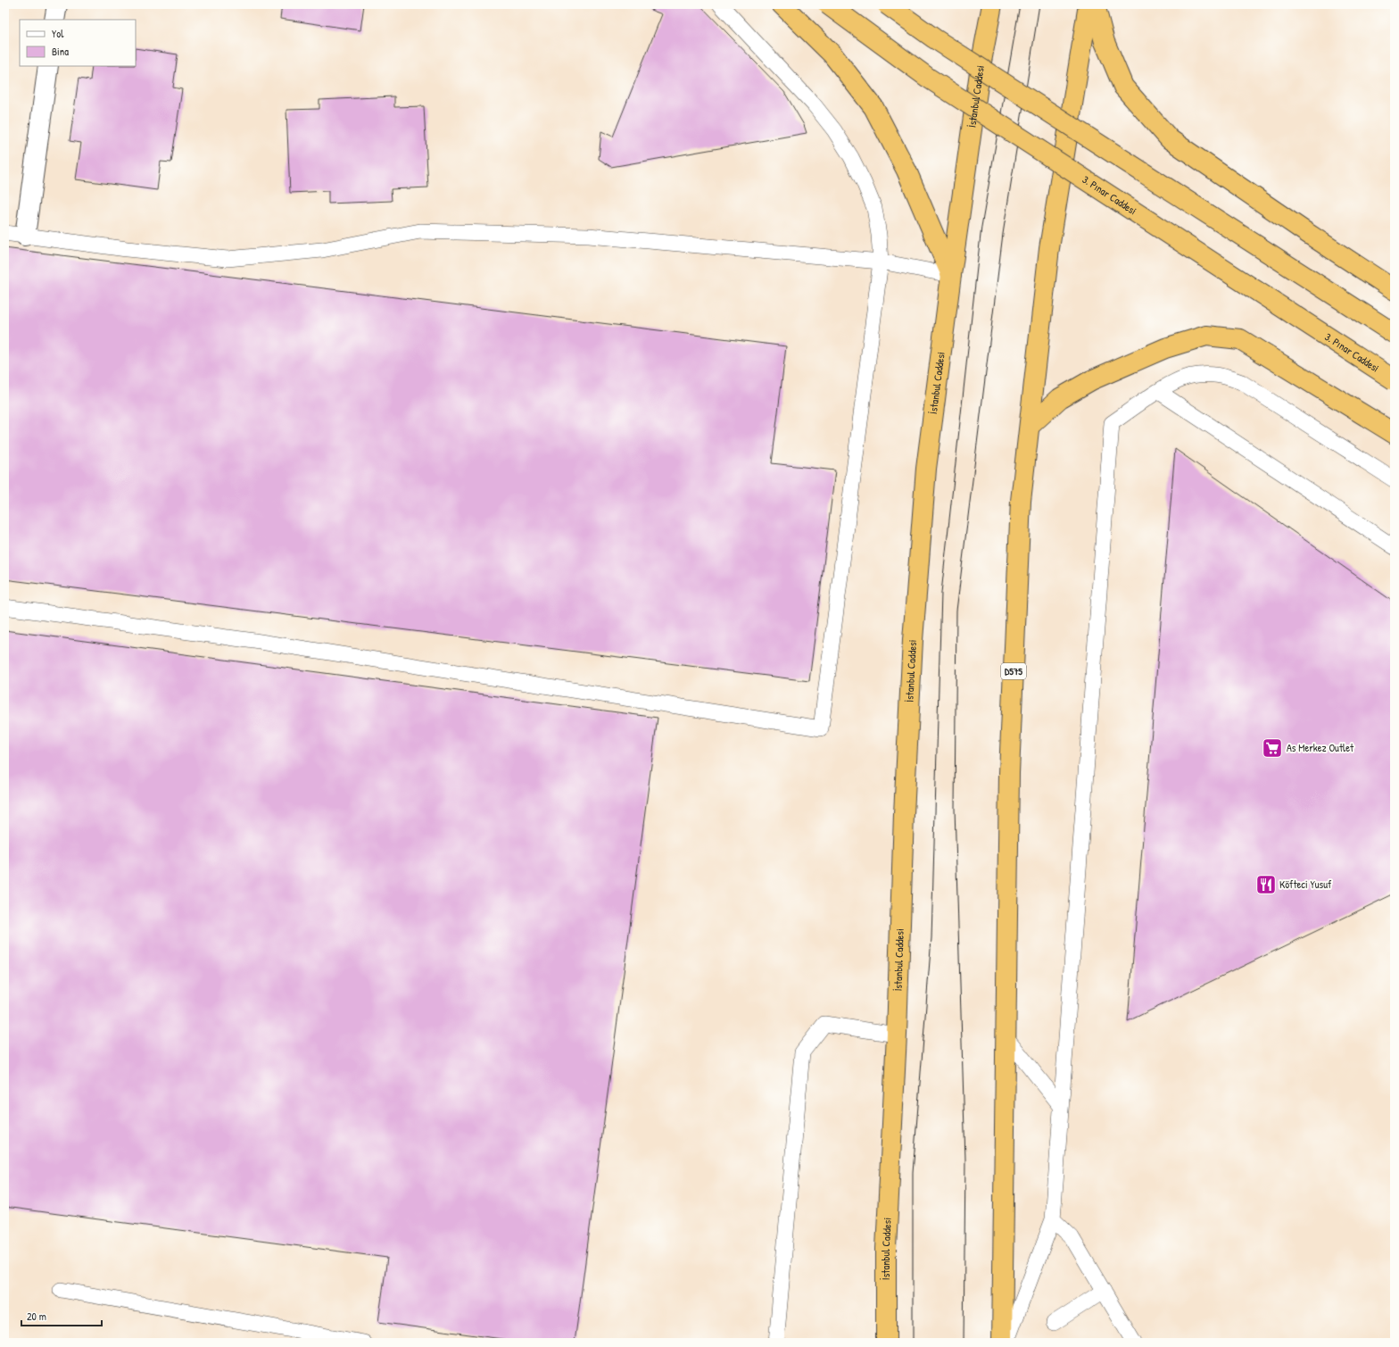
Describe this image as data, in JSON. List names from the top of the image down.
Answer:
{
  "streets": {
    "main road": ["İstanbul Caddesi", "3. Pınar Caddesi", "D575"]
  },
  "places": {
    "supermarket": ["As Merkez Outlet"],
    "restaurant": ["Köfteci Yusuf"]
  },
  "legend": ["Yol", "Bina"],
  "scale_bar": "20 m"
}
